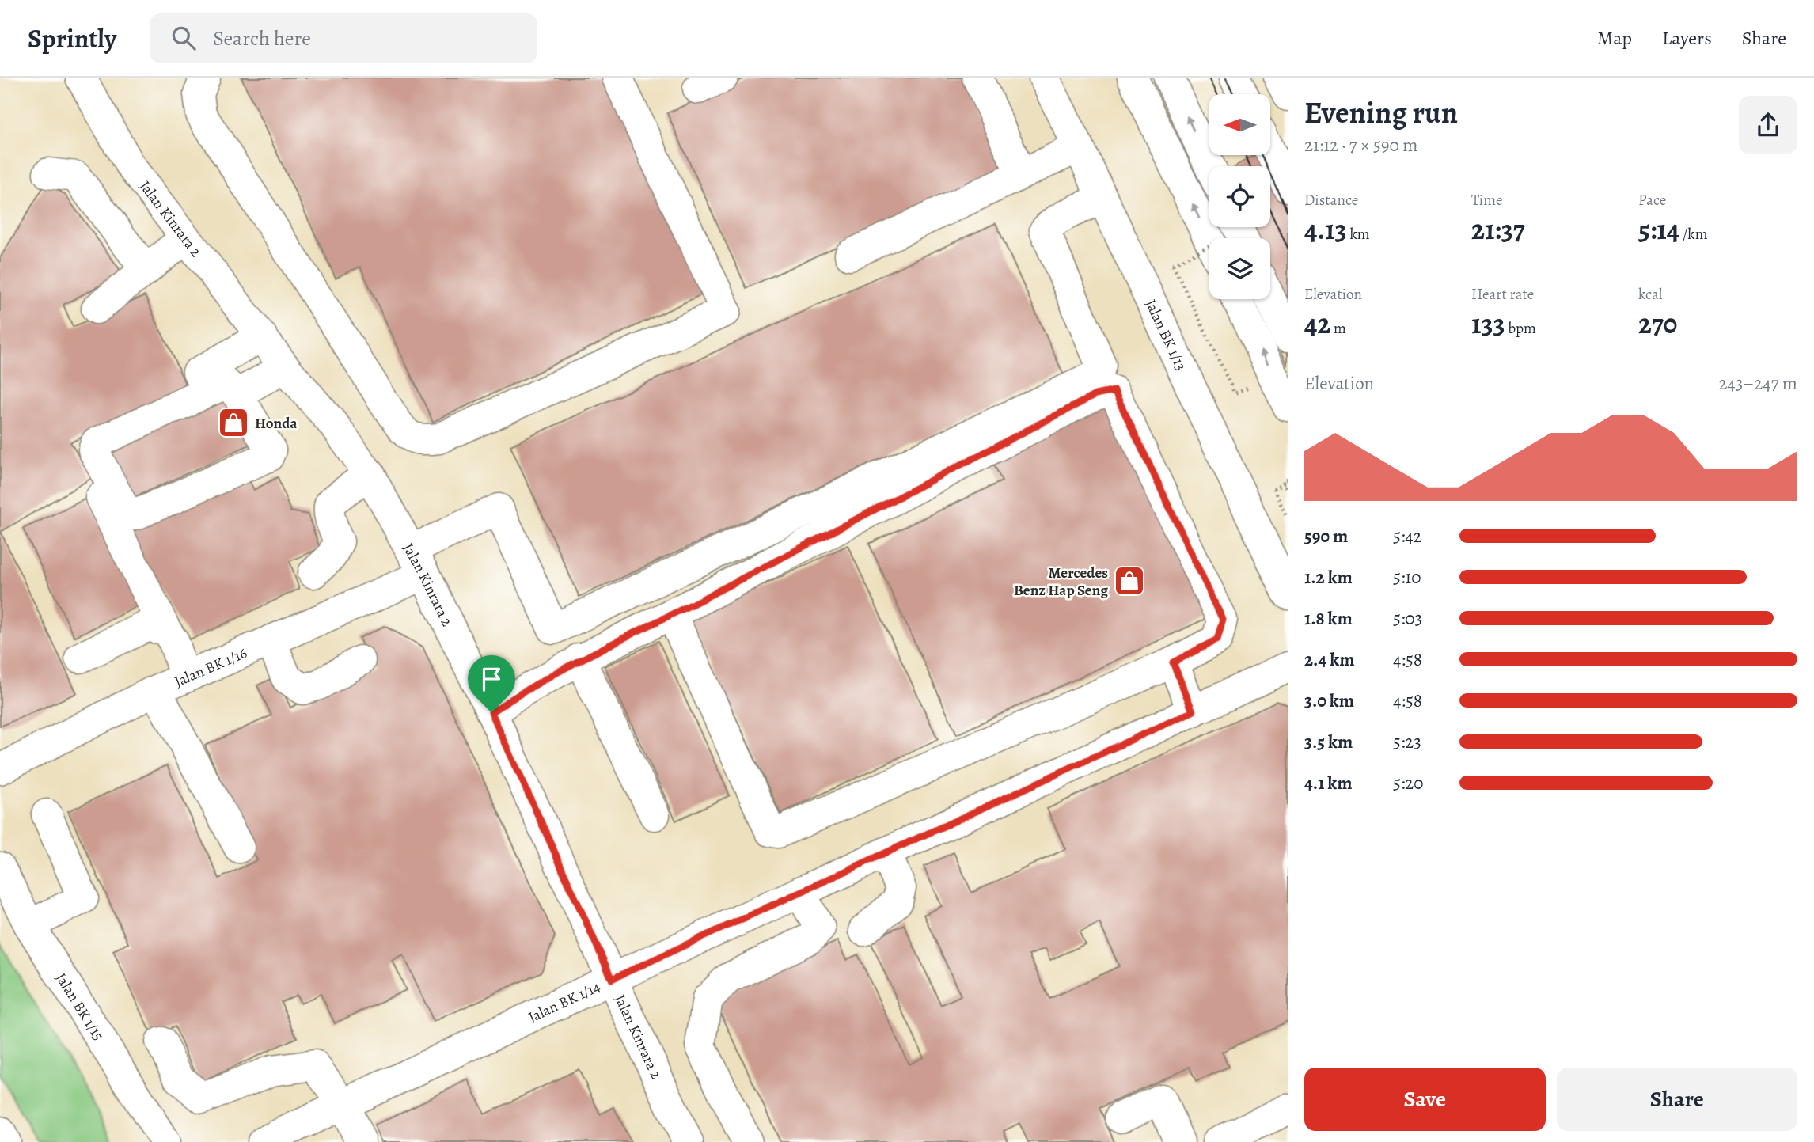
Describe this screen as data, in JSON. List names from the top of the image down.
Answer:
{
  "streets": {
    "main road": [
      "Jalan Kinrara 2",
      "Jalan BK 1/13",
      "Jalan BK 1/16",
      "Jalan BK 1/14",
      "Jalan BK 1/15"
    ]
  },
  "crossings": [
    ["Jalan Kinrara 2", "Jalan BK 1/16"],
    ["Jalan Kinrara 2", "Jalan BK 1/14"],
    ["Jalan BK 1/13", "Jalan BK 1/16"]
  ],
  "places": {
    "shop": ["Honda", "Mercedes Benz Hap Seng"]
  },
  "north": "left",
  "page": {
    "header": "Sprintly",
    "search": "Search here",
    "nav": ["Map", "Layers", "Share"],
    "heading": ["Evening run", "21:12 · 7 × 590 m"],
    "stats": [
      ["Distance", "4.13 km"],
      ["Time", "21:37"],
      ["Pace", "5:14 /km"],
      ["Elevation", "42 m"],
      ["Heart rate", "133 bpm"],
      ["kcal", "270"]
    ],
    "chart": ["Elevation", "243–247 m"],
    "list": [
      {
        "name": "590 m",
        "note": "5:42"
      },
      {
        "name": "1.2 km",
        "note": "5:10"
      },
      {
        "name": "1.8 km",
        "note": "5:03"
      },
      {
        "name": "2.4 km",
        "note": "4:58"
      },
      {
        "name": "3.0 km",
        "note": "4:58"
      },
      {
        "name": "3.5 km",
        "note": "5:23"
      },
      {
        "name": "4.1 km",
        "note": "5:20"
      }
    ],
    "buttons": ["Save", "Share"]
  }
}
